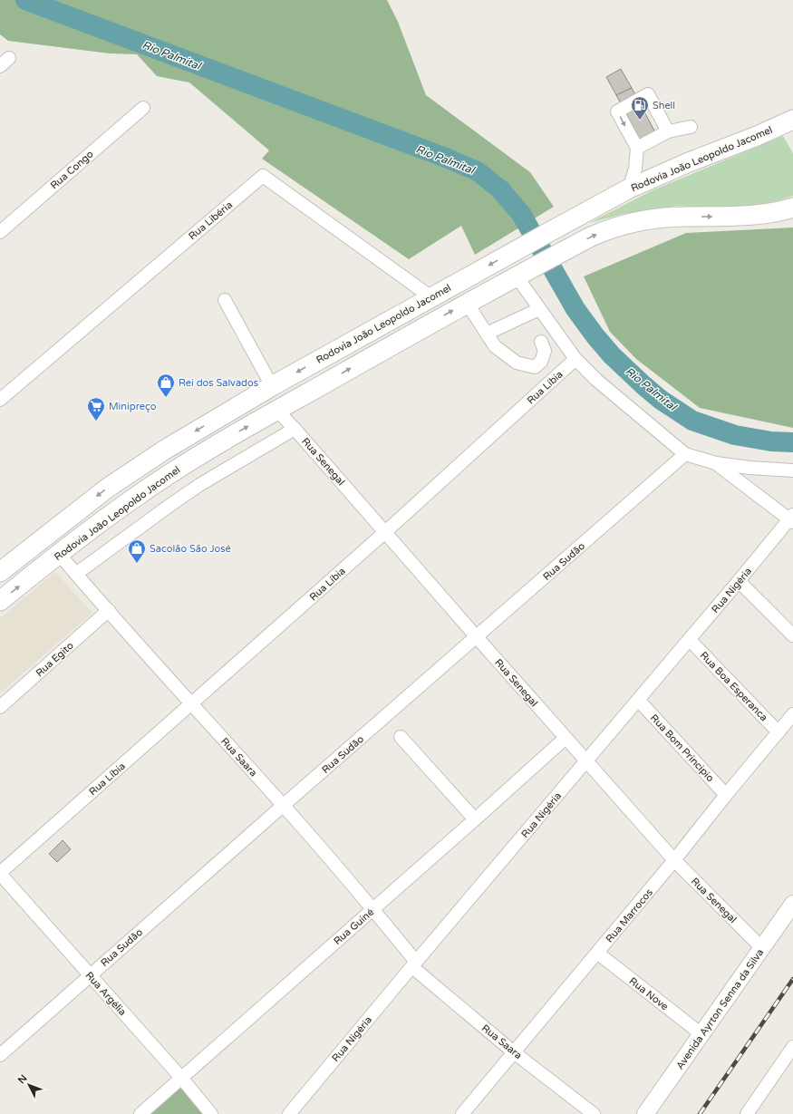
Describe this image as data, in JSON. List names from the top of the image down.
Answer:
{
  "streets": {
    "highway": ["Rodovia João Leopoldo Jacomel"],
    "main road": ["Avenida Ayrton Senna da Silva"],
    "street": [
      "Rua Congo",
      "Rua Libéria",
      "Rua Líbia",
      "Rua Senegal",
      "Rua Sudão",
      "Rua Nigéria",
      "Rua Egito",
      "Rua Boa Esperanca",
      "Rua Bom Principio",
      "Rua Saara",
      "Rua Marrocos",
      "Rua Guiné",
      "Rua Argélia",
      "Rua Nove"
    ]
  },
  "crossings": [
    ["Rodovia João Leopoldo Jacomel", "Rua Libéria"],
    ["Rodovia João Leopoldo Jacomel", "Rua Senegal"],
    ["Rodovia João Leopoldo Jacomel", "Rua Saara"],
    ["Rua Líbia", "Rua Senegal"],
    ["Rua Líbia", "Rua Saara"],
    ["Rua Líbia", "Rua Argélia"],
    ["Rua Senegal", "Rua Sudão"],
    ["Rua Senegal", "Rua Nigéria"],
    ["Rua Senegal", "Rua Marrocos"],
    ["Rua Senegal", "Rua Guiné"],
    ["Rua Senegal", "Avenida Ayrton Senna da Silva"],
    ["Rua Sudão", "Rua Saara"],
    ["Rua Sudão", "Rua Argélia"],
    ["Rua Nigéria", "Rua Boa Esperanca"],
    ["Rua Nigéria", "Rua Bom Principio"],
    ["Rua Nigéria", "Rua Saara"],
    ["Rua Egito", "Rua Saara"],
    ["Rua Boa Esperanca", "Rua Marrocos"],
    ["Rua Bom Principio", "Rua Marrocos"],
    ["Rua Saara", "Rua Marrocos"],
    ["Rua Saara", "Rua Guiné"],
    ["Rua Marrocos", "Rua Nove"],
    ["Rua Guiné", "Rua Argélia"],
    ["Rua Nove", "Avenida Ayrton Senna da Silva"]
  ],
  "water": ["Rio Palmital"],
  "places": {
    "fuel station": ["Shell"],
    "shop": ["Rei dos Salvados", "Sacolão São José"],
    "supermarket": ["Minipreço"]
  },
  "north": "top left"
}
